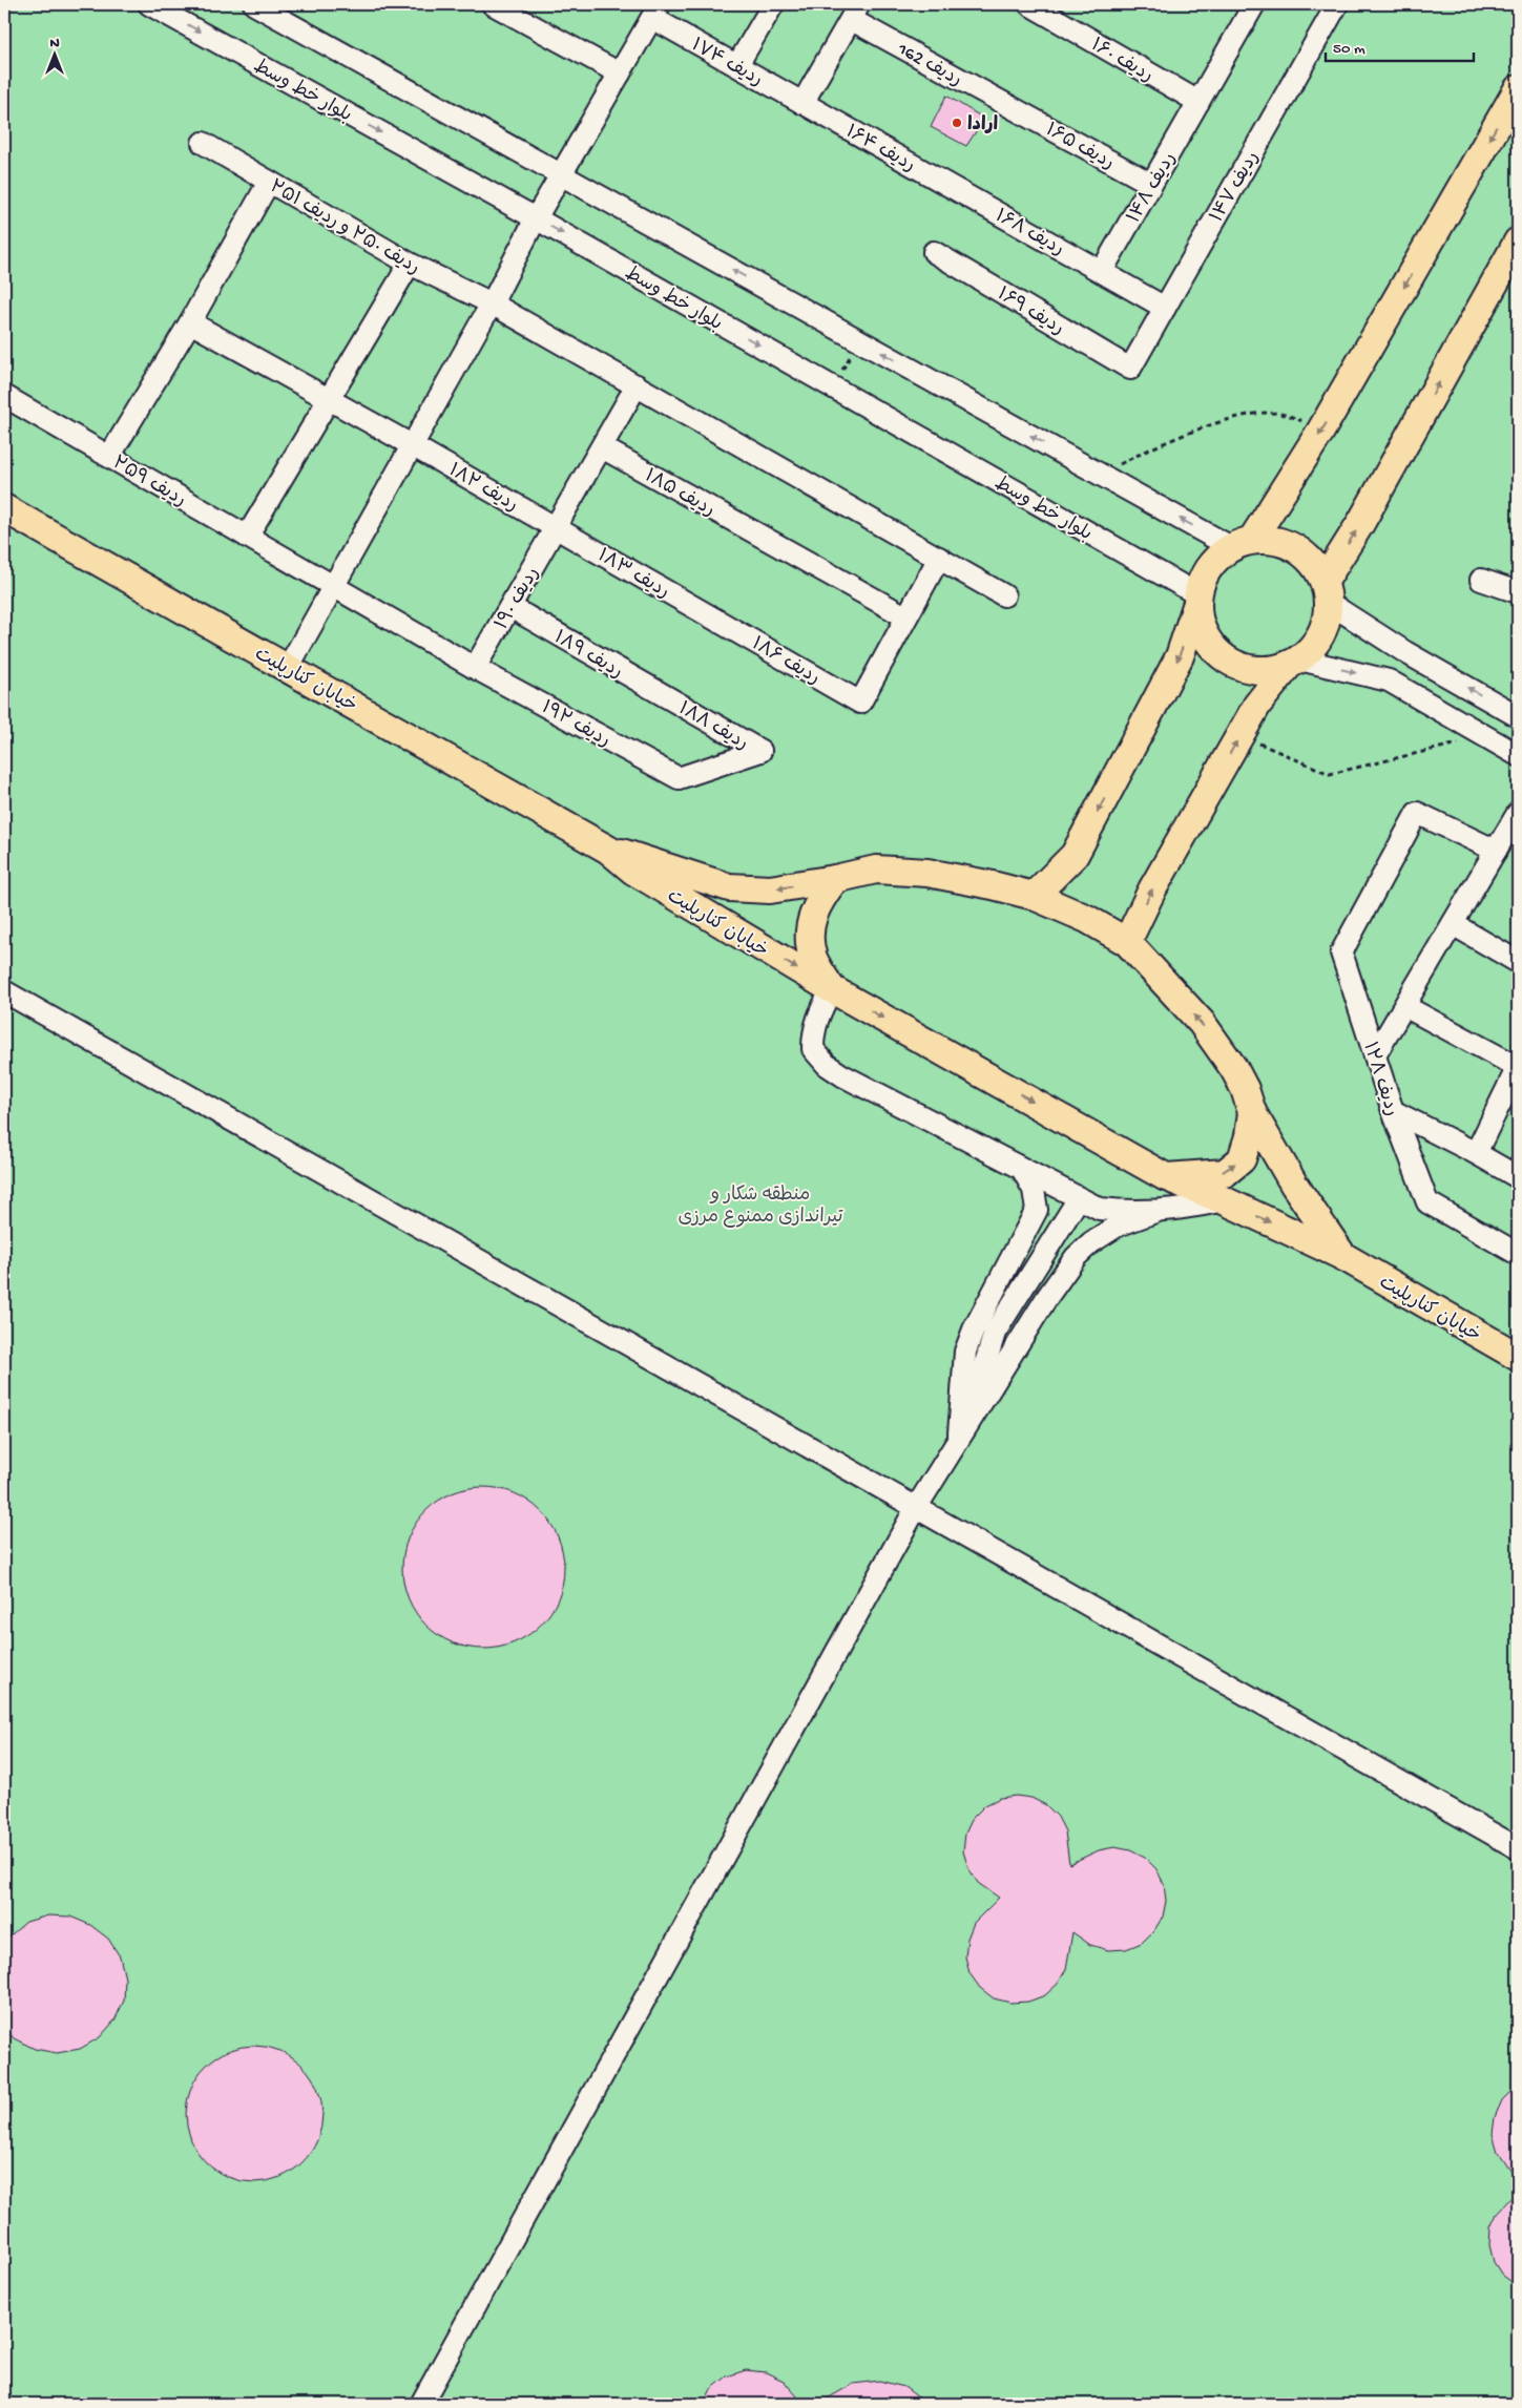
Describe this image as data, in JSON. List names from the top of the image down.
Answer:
{
  "streets": {
    "main road": ["خیابان کنارپلیت"],
    "street": [
      "ردیف ۱۶۰",
      "ردیف ۱۷۴",
      "ردیف 162",
      "بلوار خط وسط",
      "ردیف ۱۶۵",
      "ردیف ۱۶۴",
      "ردیف ۱۴۷",
      "ردیف ۱۴۸",
      "ردیف ۲۵۰ و ردیف ۲۵۱",
      "ردیف ۱۶۸",
      "ردیف ۱۶۹",
      "ردیف ۲۵۹",
      "ردیف ۱۸۲",
      "ردیف ۱۸۵",
      "ردیف ۱۸۳",
      "ردیف ۱۹۰",
      "ردیف ۱۸۹",
      "ردیف ۱۸۶",
      "ردیف ۱۹۲",
      "ردیف ۱۸۸",
      "ردیف ۱۲۸"
    ]
  },
  "crossings": [
    ["ردیف ۱۶۰", "ردیف ۱۴۸"],
    ["ردیف ۱۷۴", "ردیف ۱۶۴"],
    ["ردیف 162", "ردیف ۱۶۵"],
    ["ردیف ۱۶۵", "ردیف ۱۴۸"],
    ["ردیف ۱۶۴", "ردیف ۱۶۸"],
    ["ردیف ۱۴۷", "ردیف ۱۶۸"],
    ["ردیف ۱۴۷", "ردیف ۱۶۹"],
    ["ردیف ۱۴۸", "ردیف ۱۶۸"],
    ["ردیف ۲۵۰ و ردیف ۲۵۱", "ردیف ۱۹۰"],
    ["ردیف ۲۵۹", "ردیف ۱۹۲"],
    ["ردیف ۱۸۲", "ردیف ۱۸۳"],
    ["ردیف ۱۸۲", "ردیف ۱۹۰"],
    ["ردیف ۱۸۵", "ردیف ۱۹۰"],
    ["ردیف ۱۸۵", "ردیف ۱۸۶"],
    ["ردیف ۱۸۳", "ردیف ۱۹۰"],
    ["ردیف ۱۸۳", "ردیف ۱۸۶"],
    ["ردیف ۱۹۰", "ردیف ۱۸۹"],
    ["ردیف ۱۹۰", "ردیف ۱۹۲"],
    ["ردیف ۱۸۹", "ردیف ۱۸۸"],
    ["ردیف ۱۹۲", "ردیف ۱۸۸"]
  ],
  "parks": ["منطقه شکار و تیراندازی ممنوع مرزی"],
  "places": ["ارادا"],
  "scale_bar": "50 m",
  "north": "top"
}
